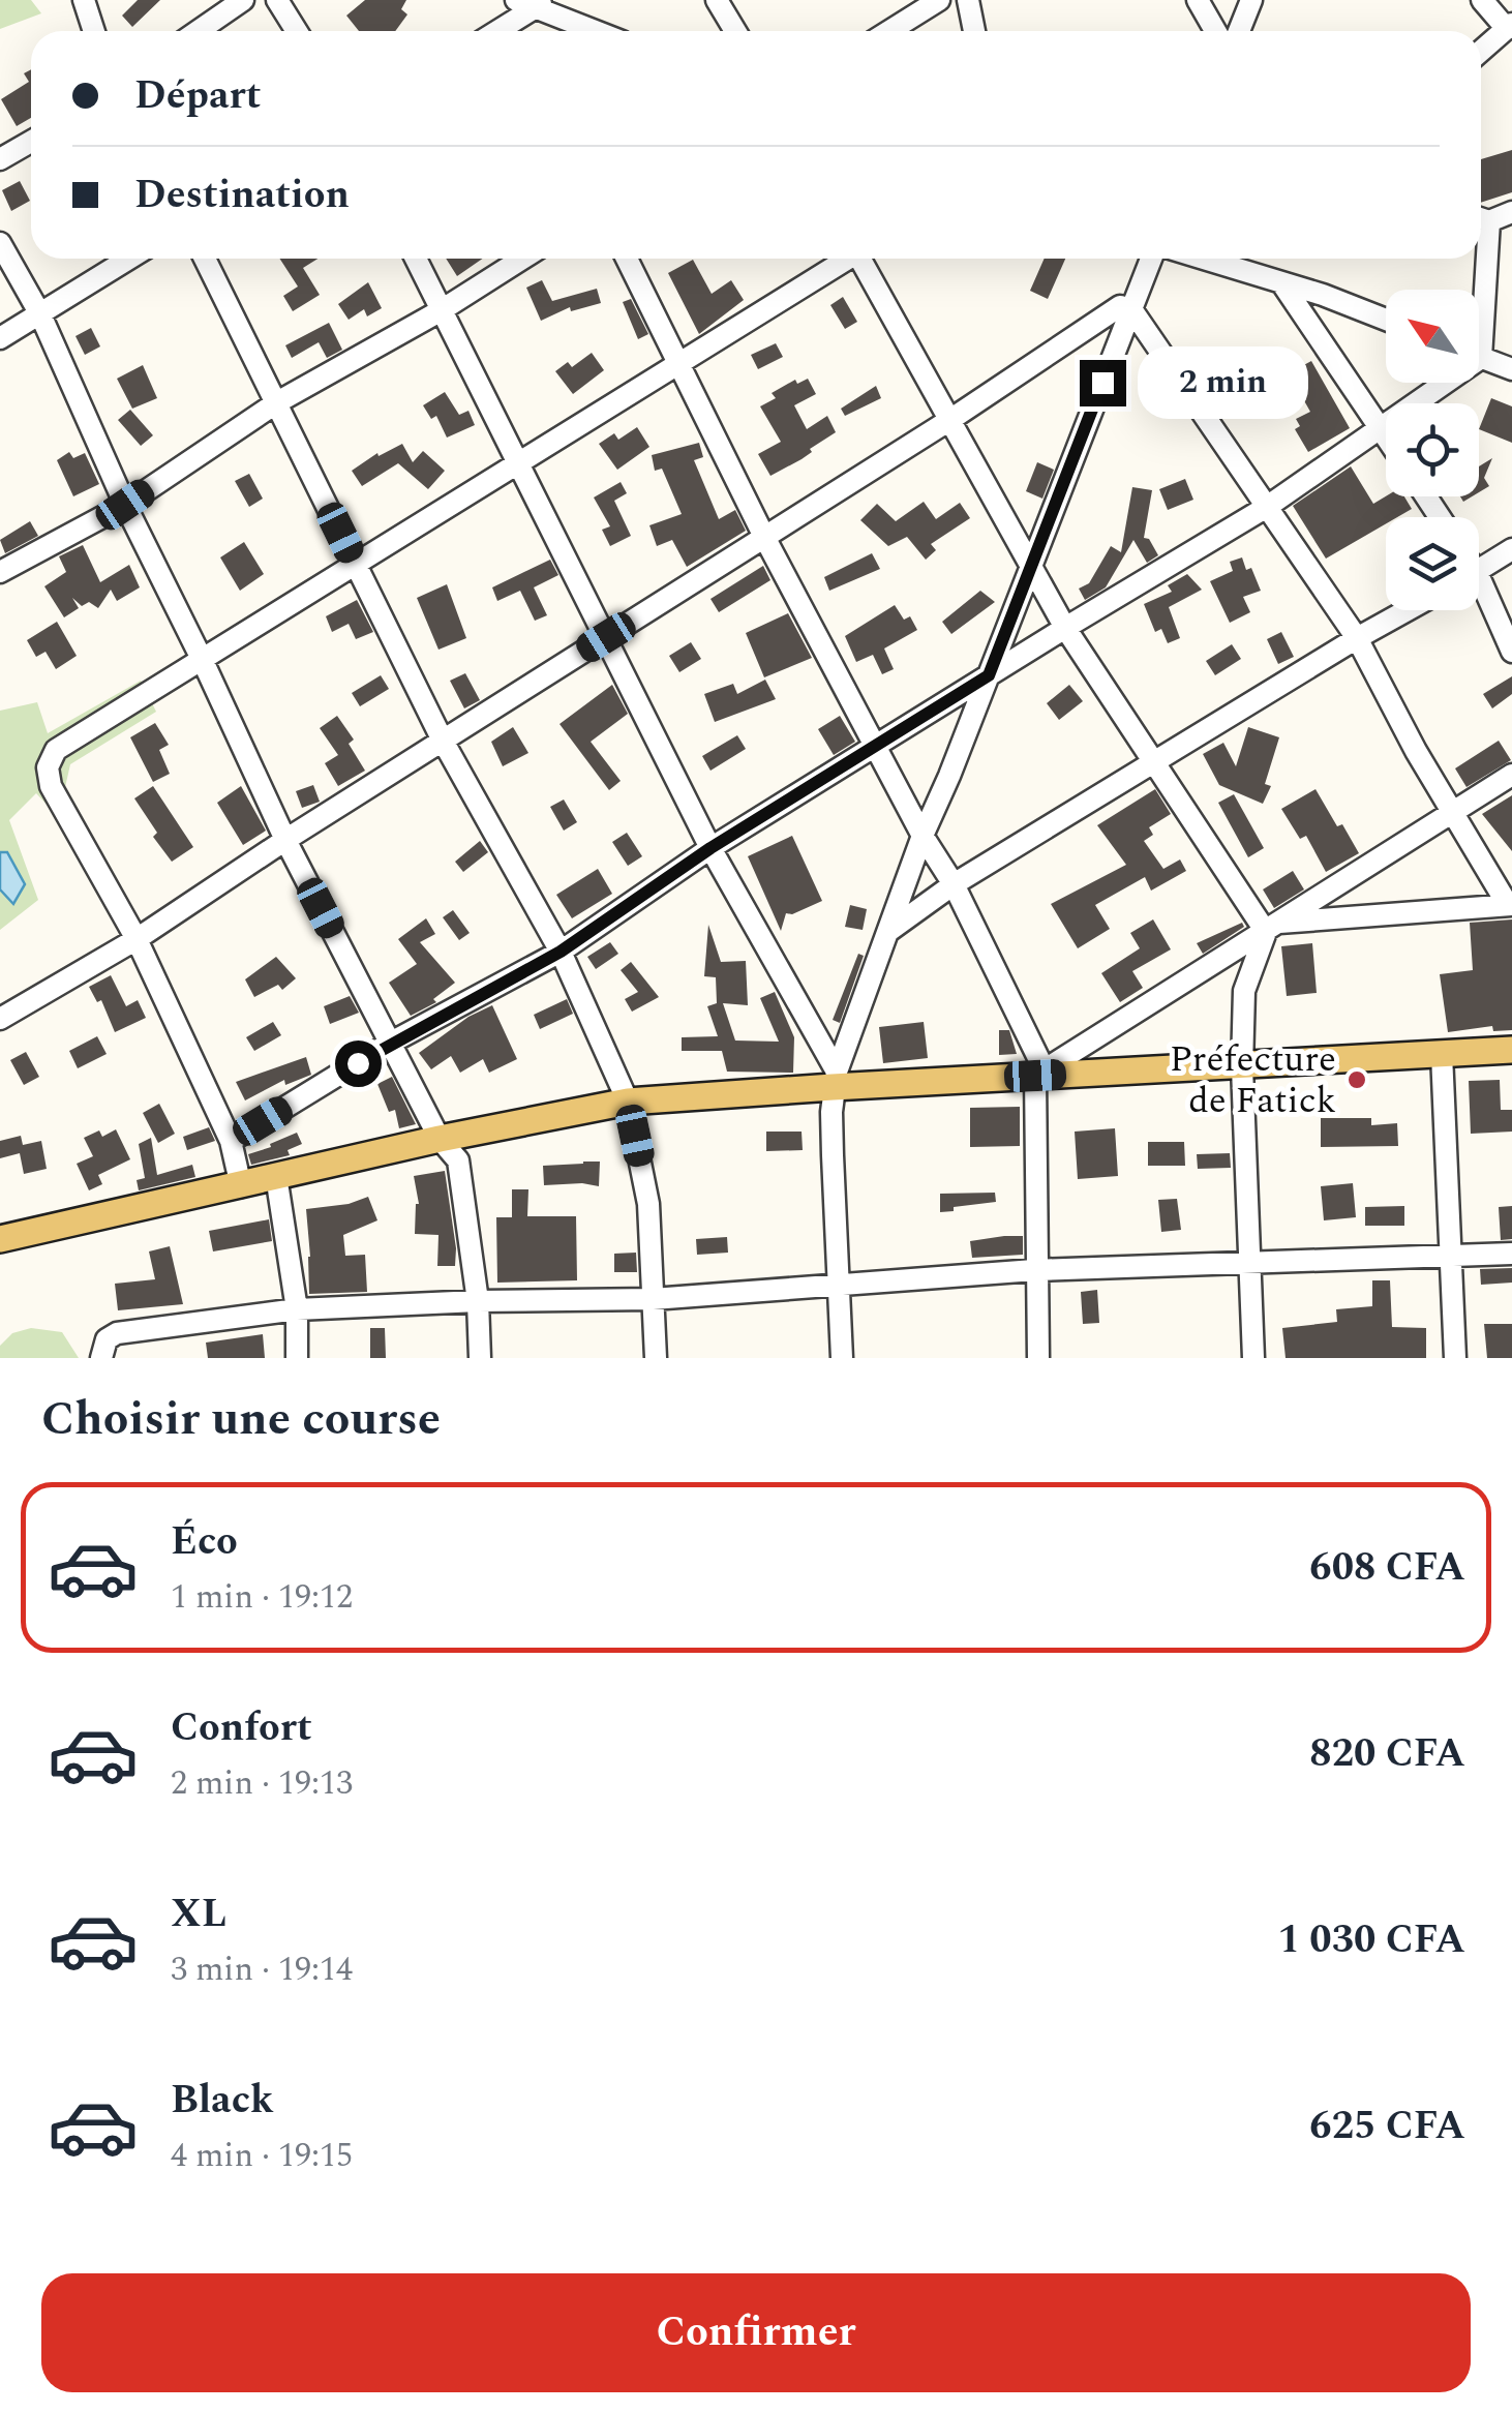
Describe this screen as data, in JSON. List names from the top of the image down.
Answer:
{
  "places": ["Préfecture de Fatick"],
  "north": "top left",
  "page": {
    "banner": ["Départ", "Destination"],
    "bubble": "2 min",
    "heading": "Choisir une course",
    "list": [
      {
        "name": "Éco",
        "note": "1 min · 19:12",
        "value": "608 CFA"
      },
      {
        "name": "Confort",
        "note": "2 min · 19:13",
        "value": "820 CFA"
      },
      {
        "name": "XL",
        "note": "3 min · 19:14",
        "value": "1 030 CFA"
      },
      {
        "name": "Black",
        "note": "4 min · 19:15",
        "value": "625 CFA"
      }
    ],
    "buttons": "Confirmer"
  }
}
